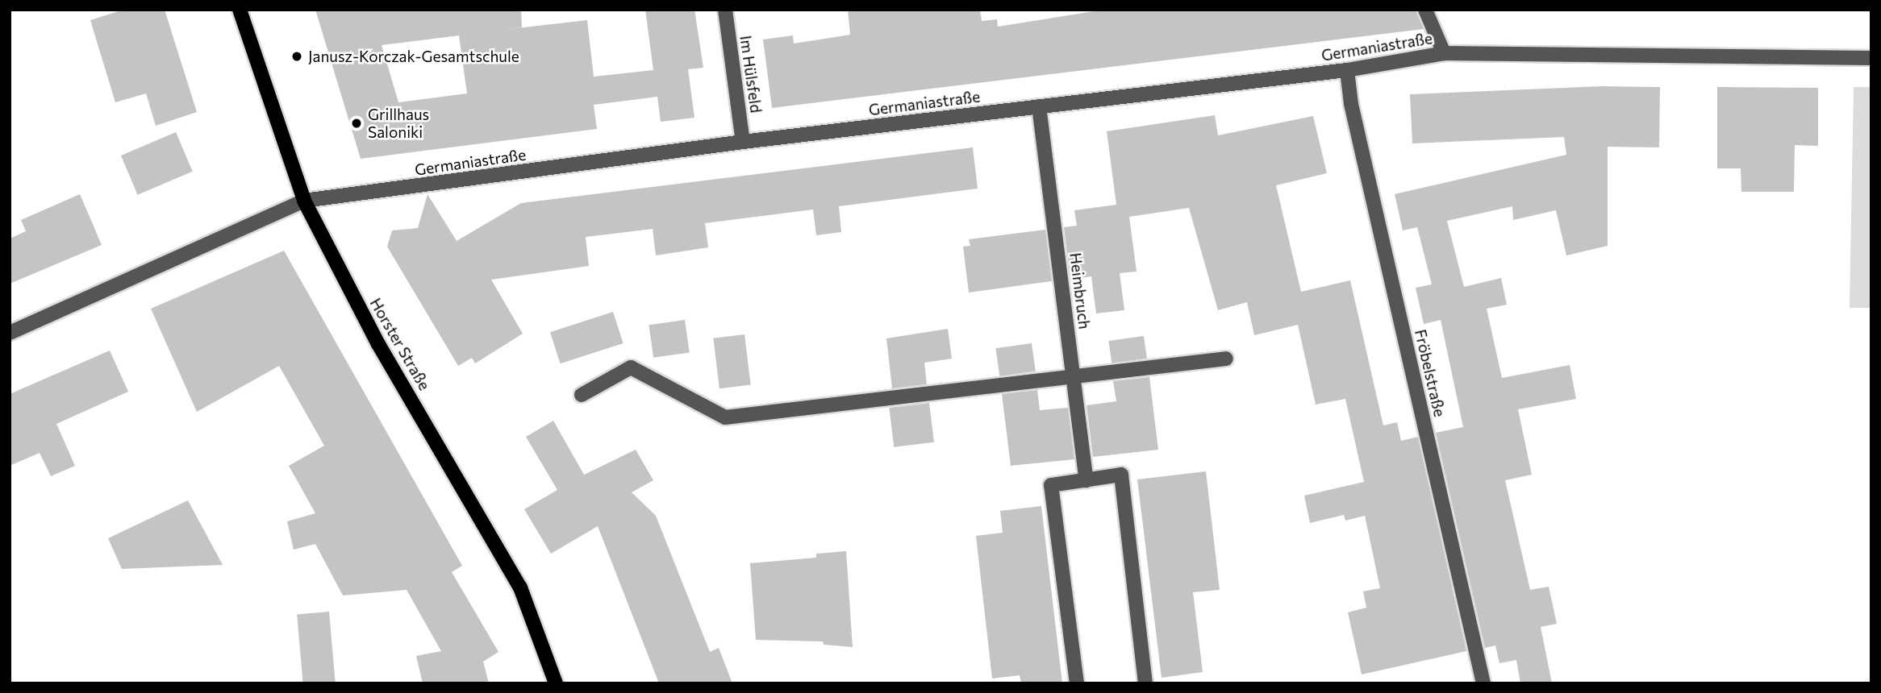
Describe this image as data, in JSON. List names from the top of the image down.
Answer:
{
  "streets": {
    "main road": ["Horster Straße"],
    "street": [
      "Germaniastraße",
      "Im Hülsfeld",
      "Heimbruch",
      "Fröbelstraße"
    ]
  },
  "crossings": [
    ["Germaniastraße", "Im Hülsfeld"],
    ["Germaniastraße", "Heimbruch"],
    ["Germaniastraße", "Horster Straße"],
    ["Germaniastraße", "Fröbelstraße"]
  ],
  "places": ["Janusz-Korczak-Gesamtschule", "Grillhaus Saloniki"]
}
